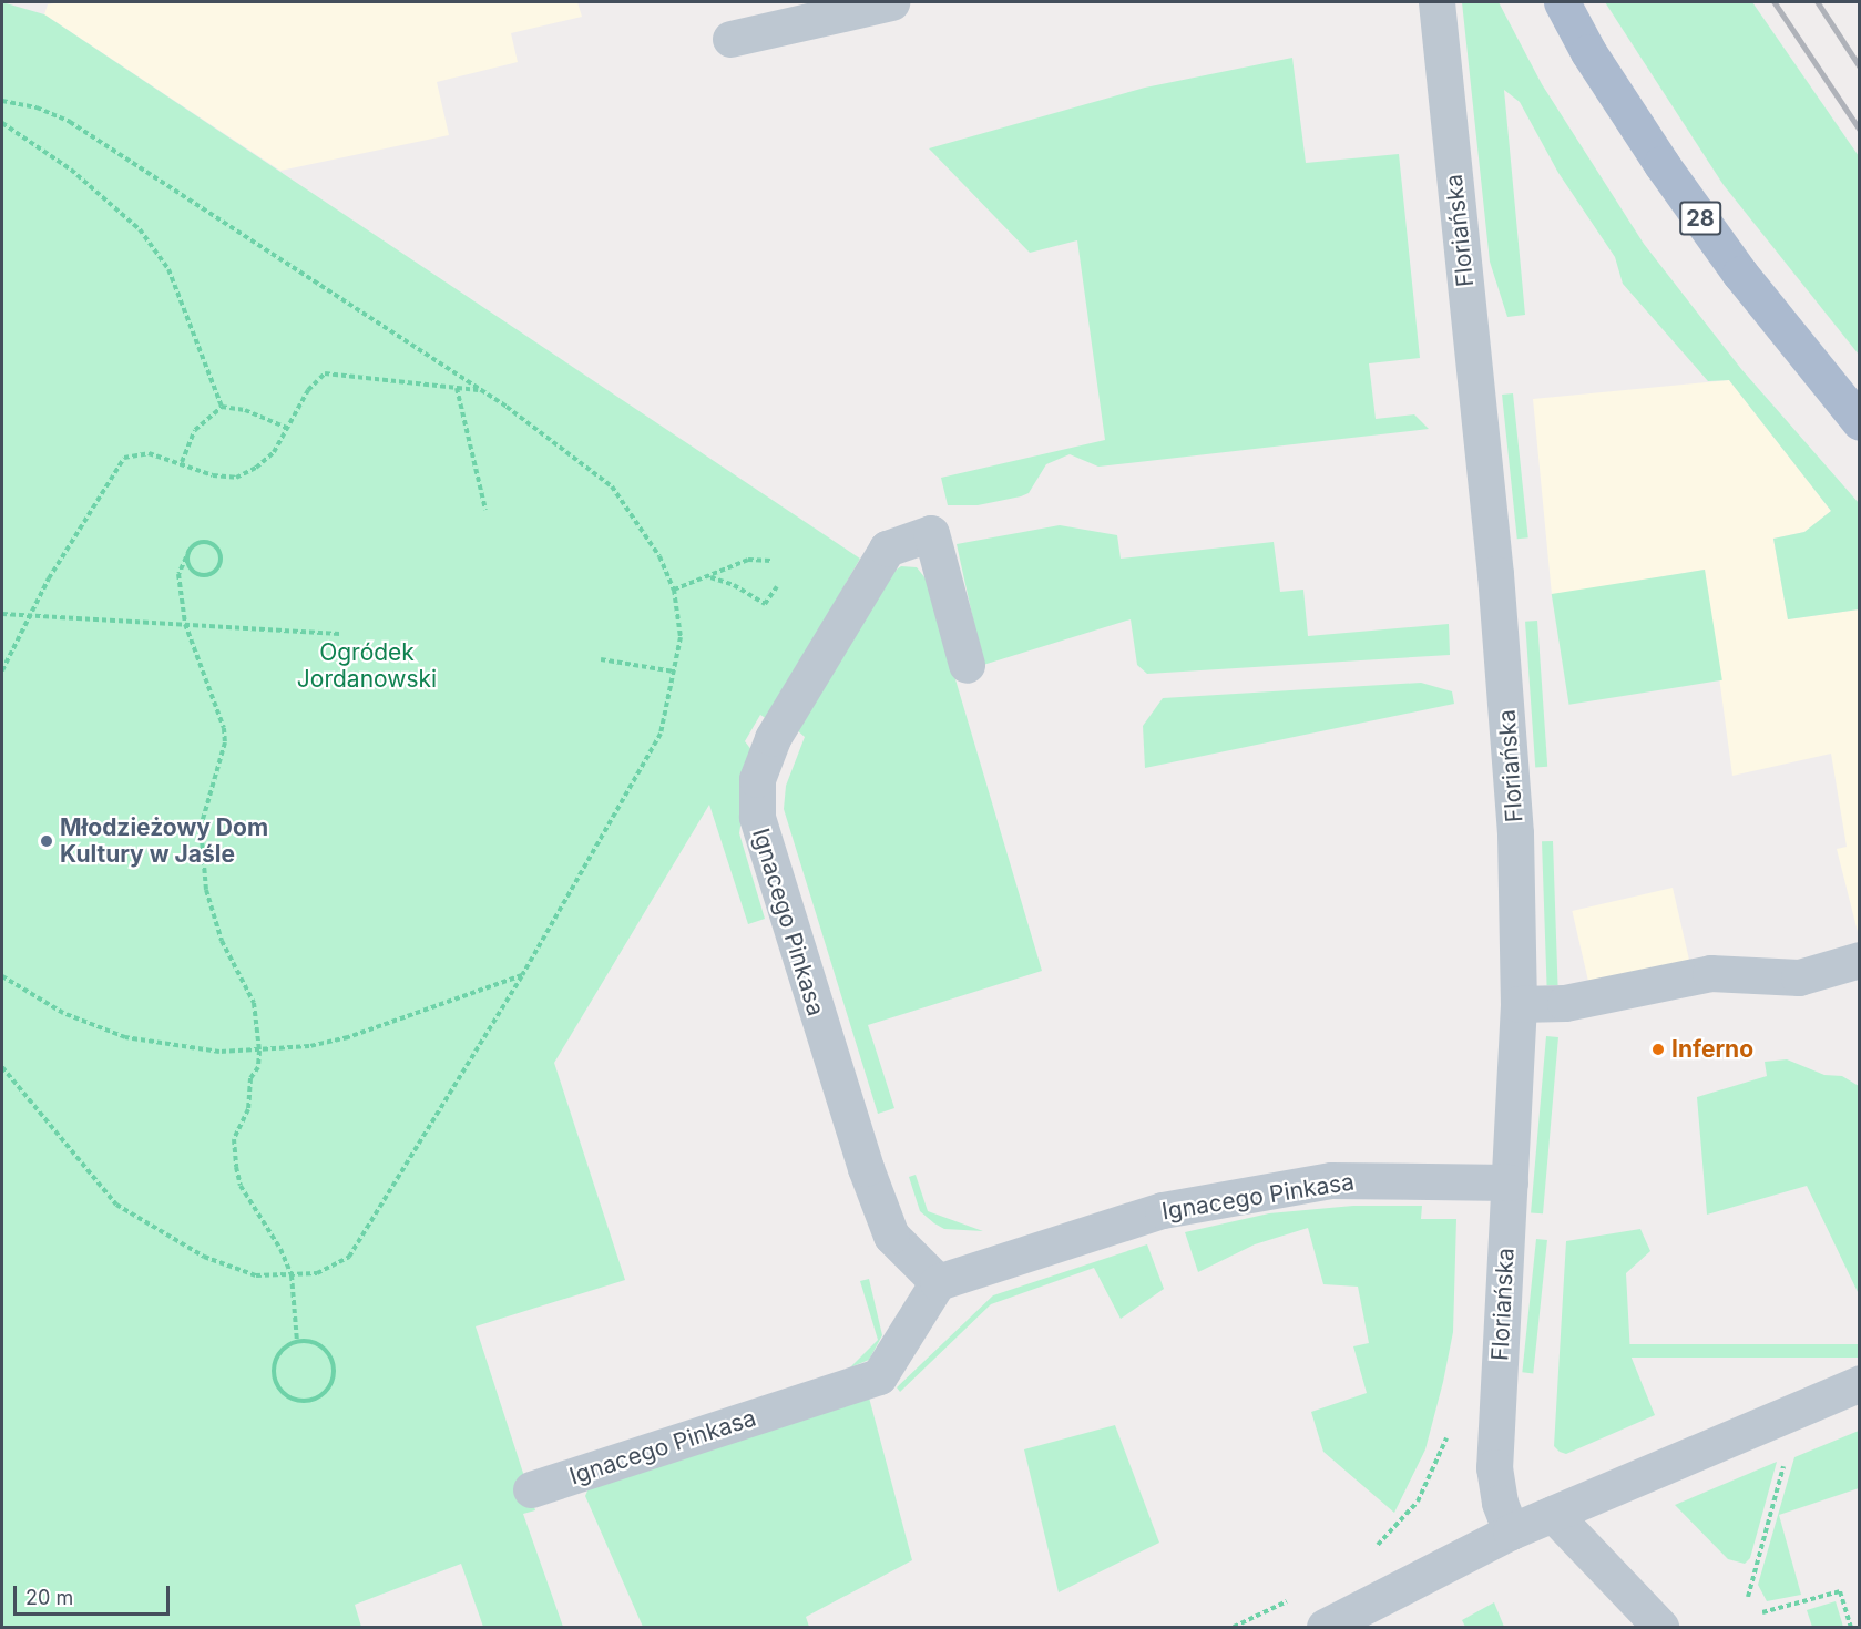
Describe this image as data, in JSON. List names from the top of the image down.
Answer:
{
  "streets": {
    "main road": ["28"],
    "street": ["Floriańska", "Ignacego Pinkasa"]
  },
  "crossings": [
    ["Floriańska", "Ignacego Pinkasa"]
  ],
  "parks": ["Ogródek Jordanowski"],
  "places": ["Młodzieżowy Dom Kultury w Jaśle", "Inferno"],
  "scale_bar": "20 m"
}
